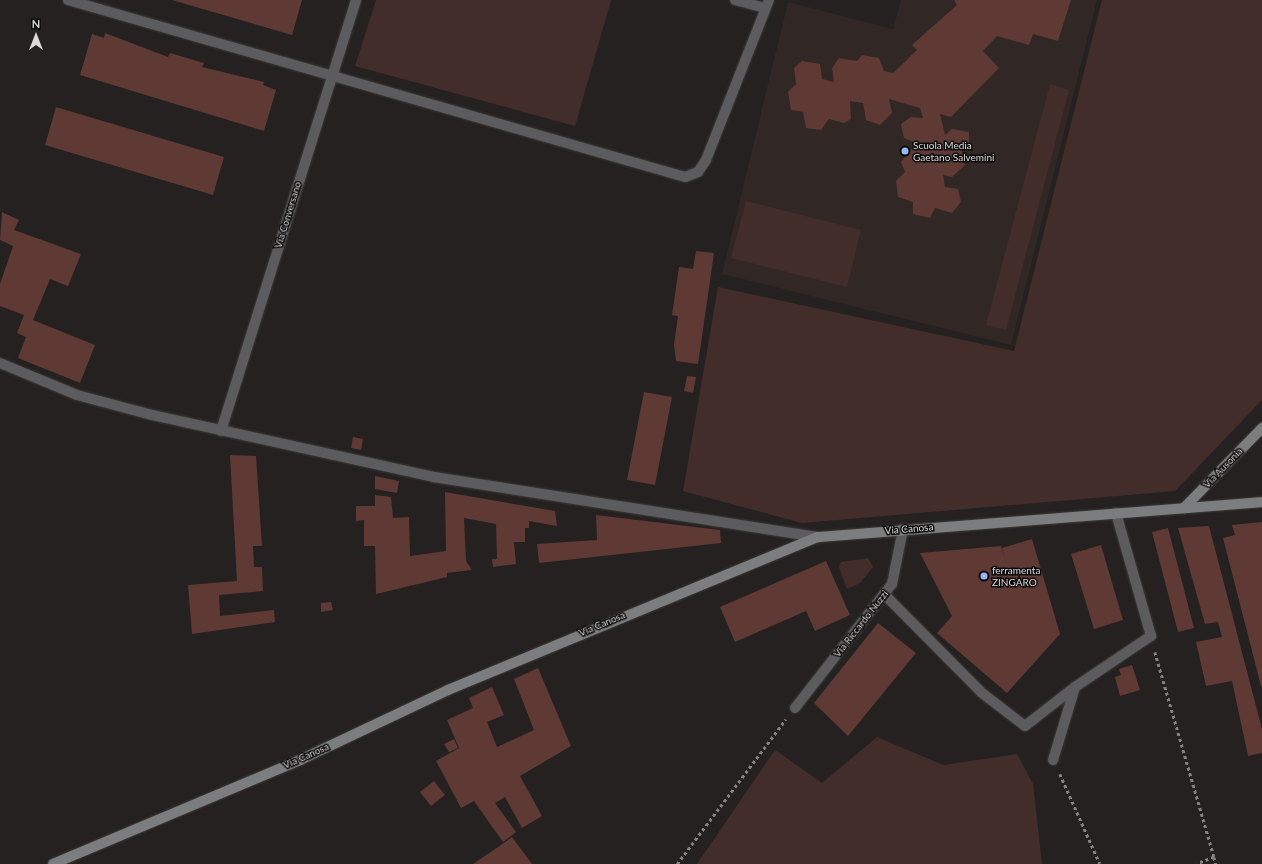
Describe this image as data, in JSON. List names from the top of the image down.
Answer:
{
  "streets": {
    "main road": ["Via Ausonia", "Via Canosa"],
    "street": ["Via Conversano", "Via Riccardo Nuzzi"]
  },
  "crossings": [
    ["Via Ausonia", "Via Canosa"],
    ["Via Canosa", "Via Riccardo Nuzzi"]
  ],
  "places": ["Scuola Media Gaetano Salvemini", "ferramenta ZINGARO"],
  "north": "top"
}
